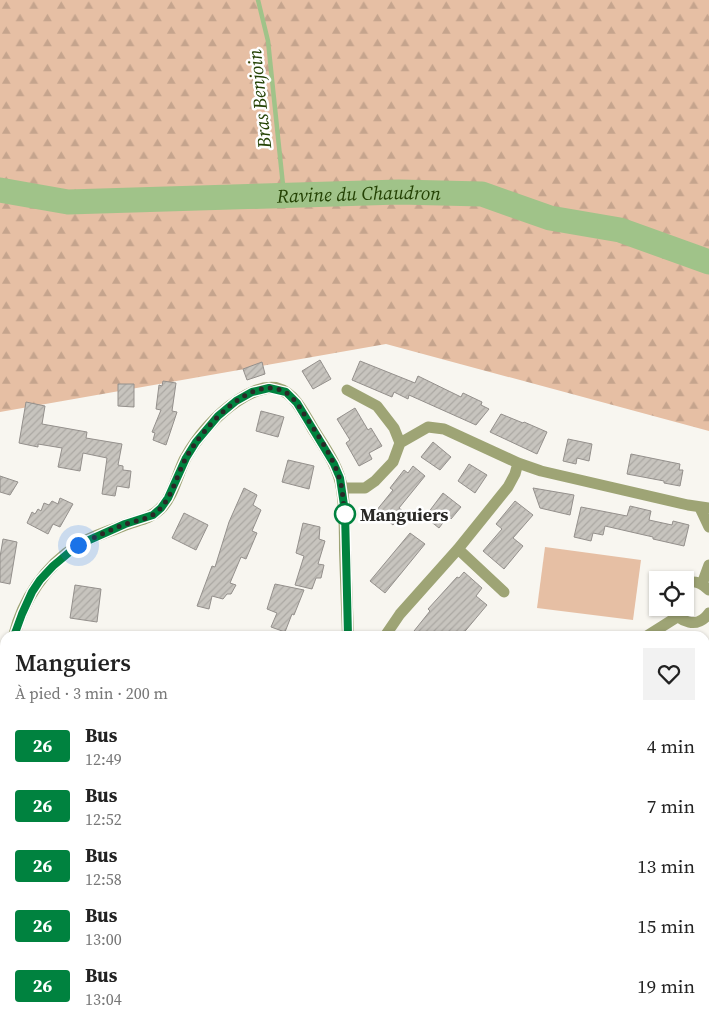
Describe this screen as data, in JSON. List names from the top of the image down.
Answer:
{
  "water": ["Bras Benjoin", "Ravine du Chaudron"],
  "places": ["Manguiers"],
  "lines": ["bus line 26"],
  "page": {
    "heading": ["Manguiers", "À pied · 3 min · 200 m"],
    "list": [
      {
        "mark": "26",
        "name": "Bus",
        "note": "12:49",
        "value": "4 min"
      },
      {
        "mark": "26",
        "name": "Bus",
        "note": "12:52",
        "value": "7 min"
      },
      {
        "mark": "26",
        "name": "Bus",
        "note": "12:58",
        "value": "13 min"
      },
      {
        "mark": "26",
        "name": "Bus",
        "note": "13:00",
        "value": "15 min"
      },
      {
        "mark": "26",
        "name": "Bus",
        "note": "13:04",
        "value": "19 min"
      }
    ]
  }
}
